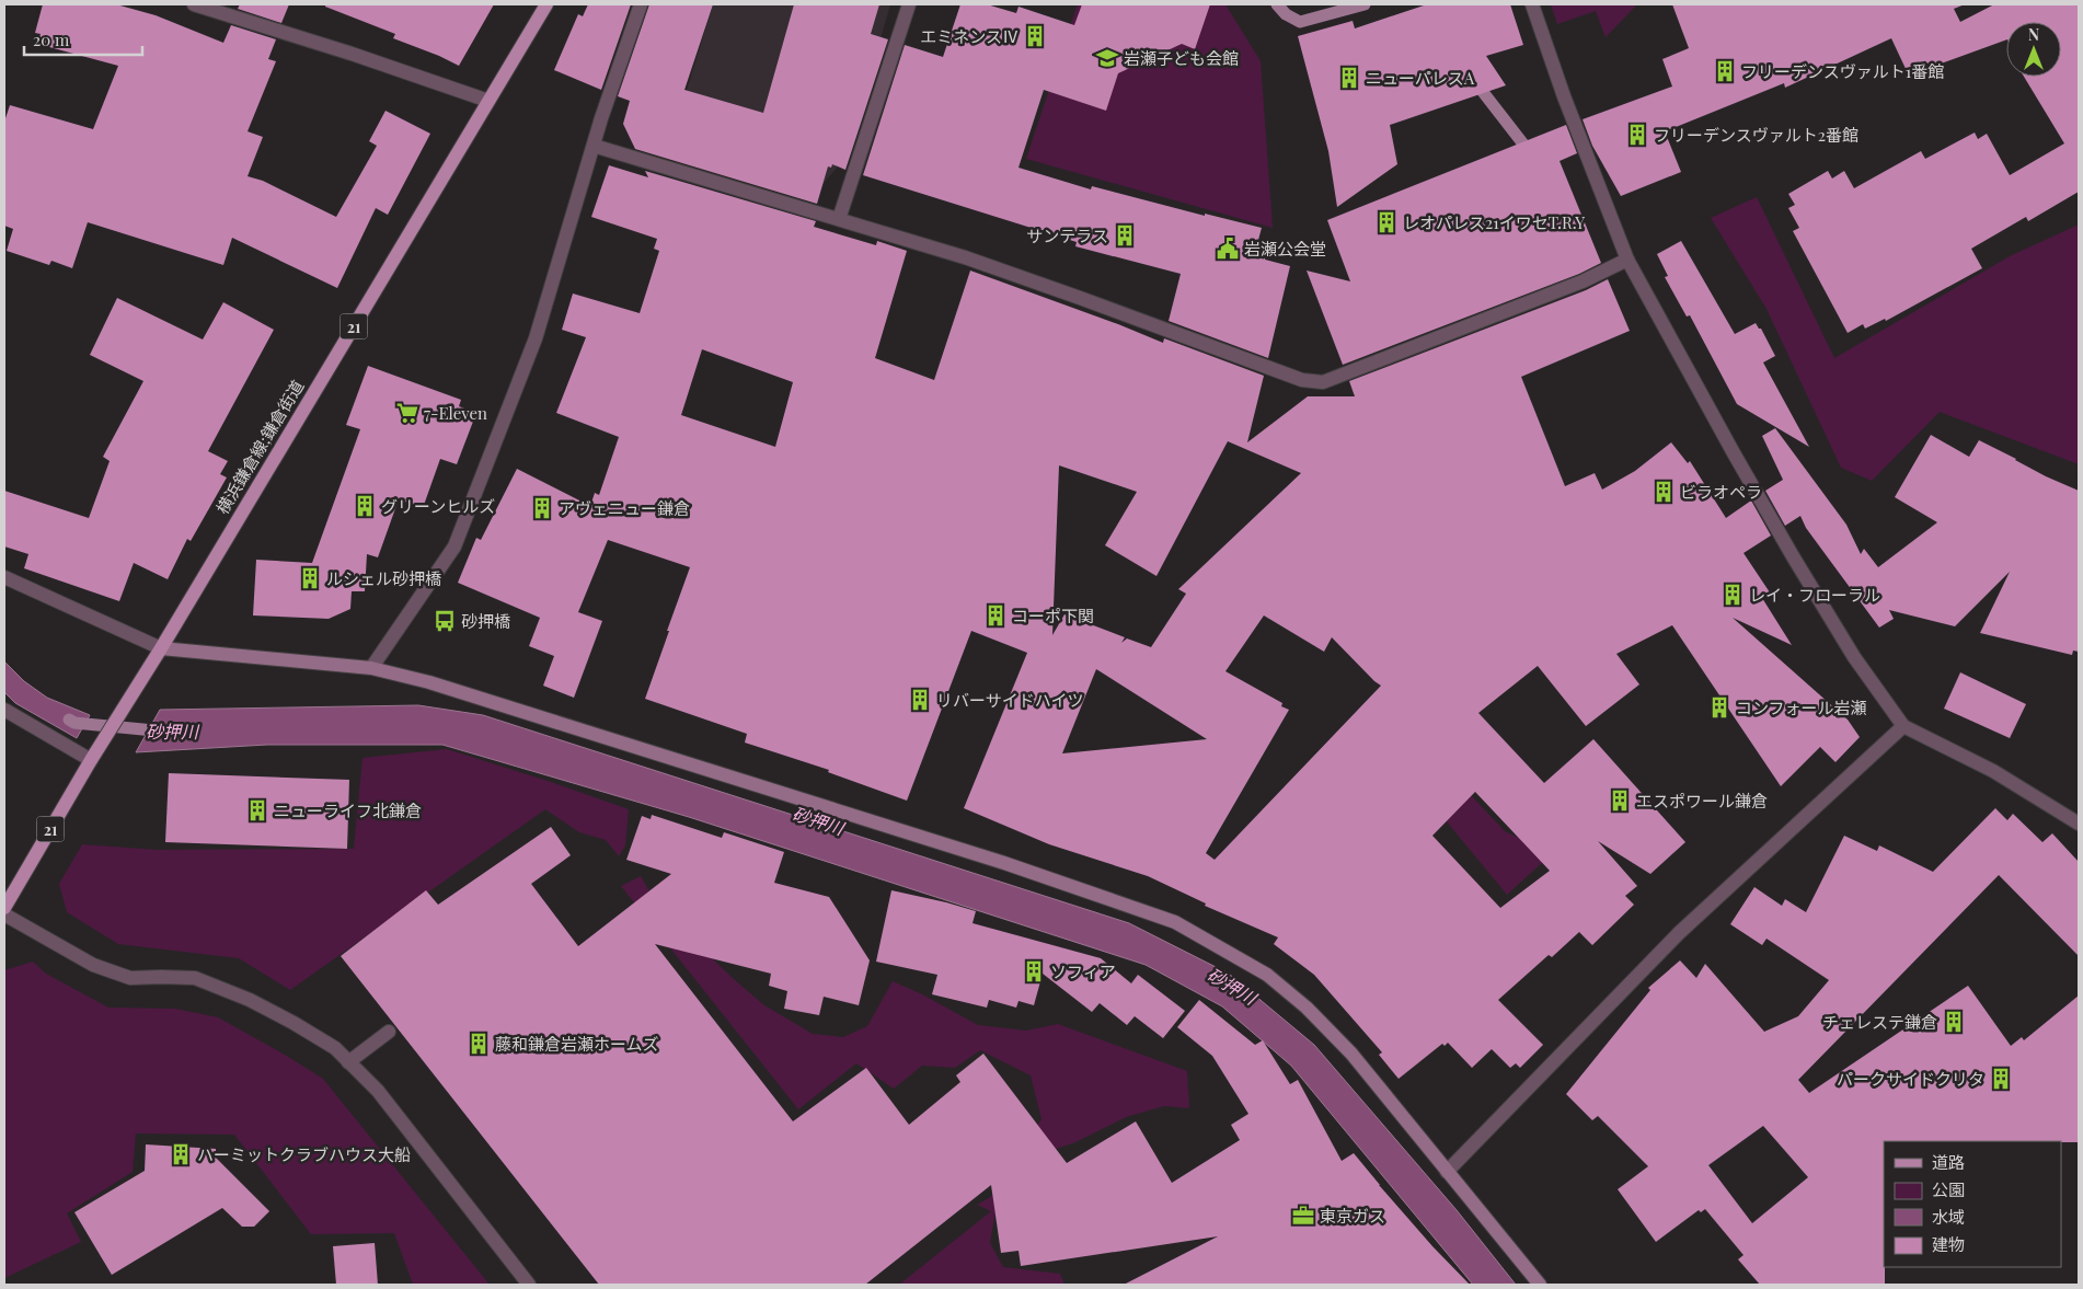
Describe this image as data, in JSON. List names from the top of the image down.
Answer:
{
  "streets": {
    "main road": ["21", "横浜鎌倉線;鎌倉街道"]
  },
  "water": ["砂押川"],
  "places": {
    "building": [
      "エミネンスⅣ",
      "フリーデンスヴァルト1番館",
      "ニューパレスA",
      "フリーデンスヴァルト2番館",
      "レオパレス21イワセT.R.Y",
      "サンテラス",
      "ビラオペラ",
      "グリーンヒルズ",
      "アヴェニュー鎌倉",
      "ルシェル砂押橋",
      "レイ・フローラル",
      "コーポ下関",
      "リバーサイドハイツ",
      "コンフォール岩瀬",
      "エスポワール鎌倉",
      "ニューライフ北鎌倉",
      "ソフィア",
      "チェレステ鎌倉",
      "藤和鎌倉岩瀬ホームズ",
      "パークサイドクリタ",
      "ハーミットクラブハウス大船"
    ],
    "school or university": ["岩瀬子ども会館"],
    "public building": ["岩瀬公会堂"],
    "supermarket": ["7-Eleven"],
    "bus stop": ["砂押橋"],
    "office": ["東京ガス"]
  },
  "legend": [
    "道路",
    "公園",
    "水域",
    "建物"
  ],
  "scale_bar": "20 m",
  "north": "top"
}
